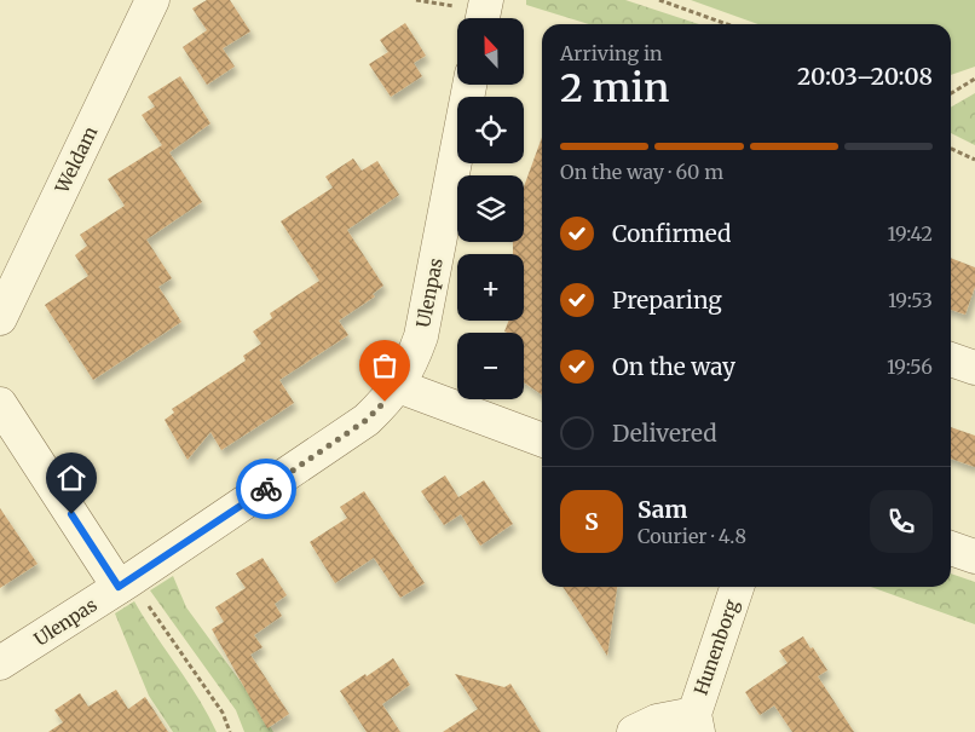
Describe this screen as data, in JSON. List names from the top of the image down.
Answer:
{
  "streets": {
    "street": ["Weldam", "Ulenpas", "Hunenborg"]
  },
  "north": "top",
  "page": {
    "map_buttons": ["+", "−"],
    "heading": ["2 min", "Arriving in", "20:03–20:08"],
    "panel": ["Sam", "Courier · 4.8"],
    "bar": "On the way · 60 m",
    "list": [
      ["Confirmed", "19:42"],
      ["Preparing", "19:53"],
      ["On the way", "19:56"],
      "Delivered"
    ],
    "round": "S"
  }
}
